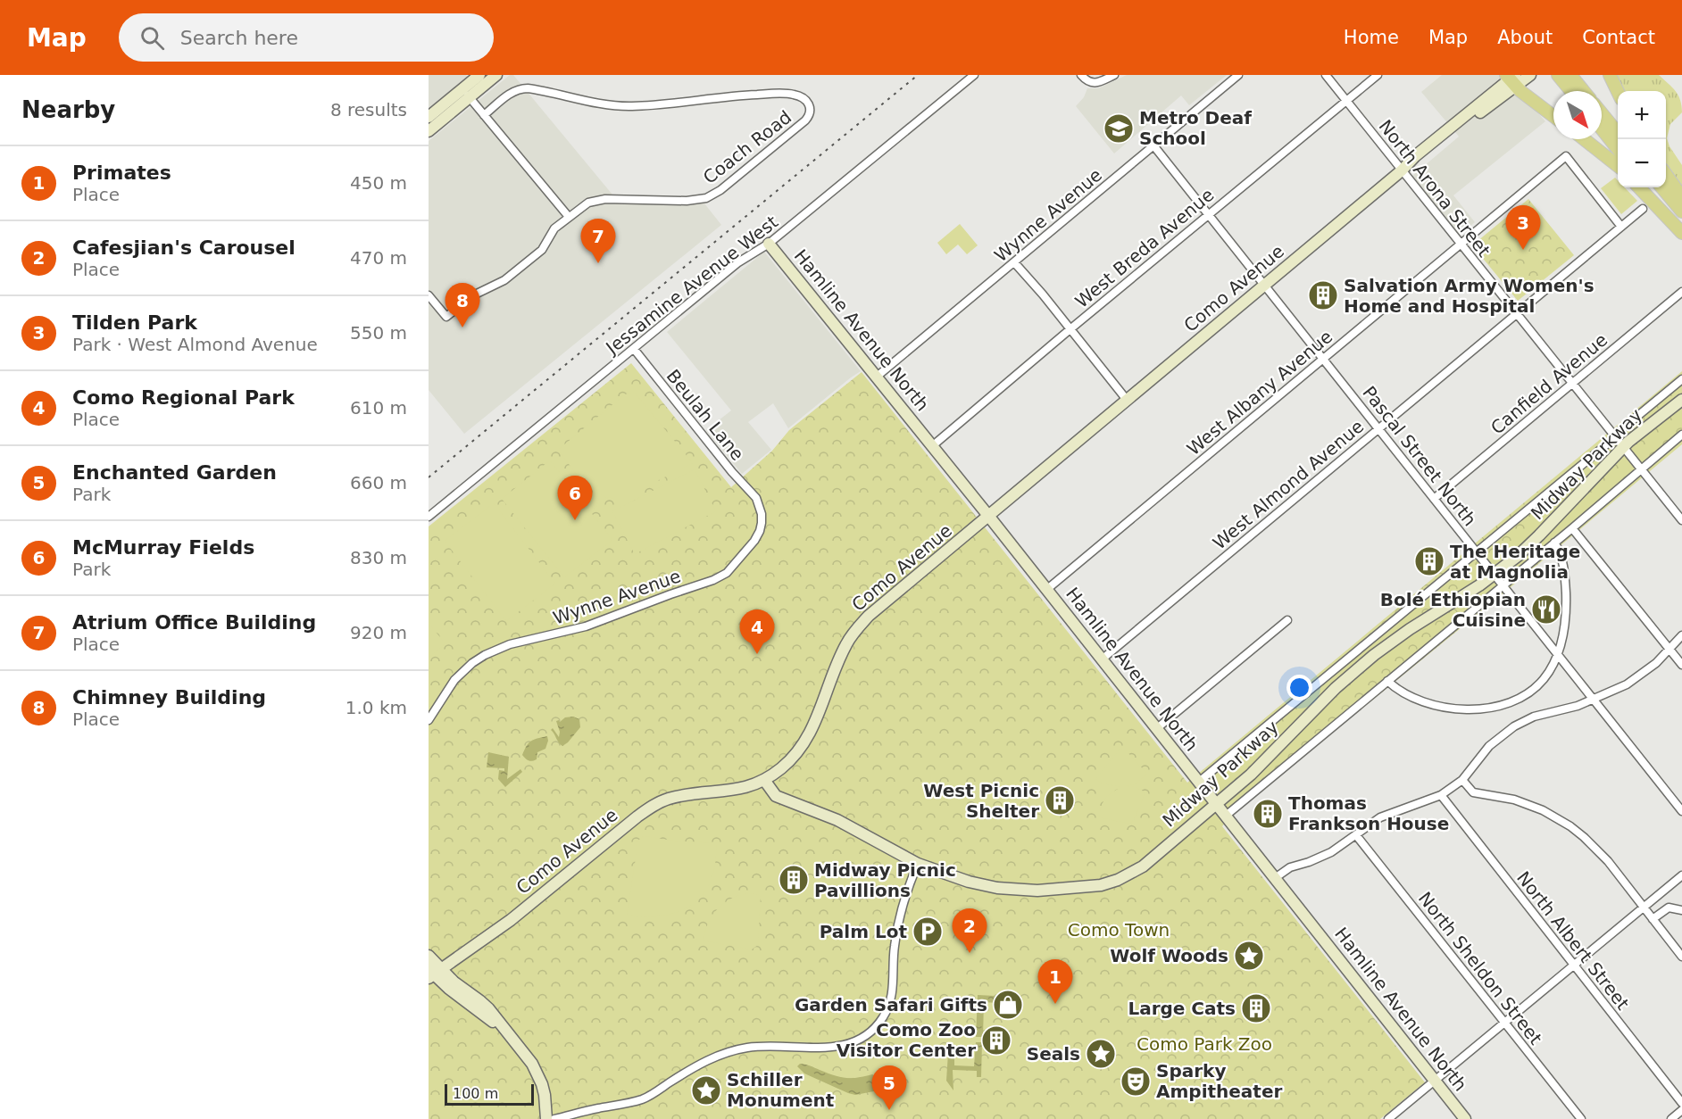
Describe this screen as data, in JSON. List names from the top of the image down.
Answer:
{
  "streets": {
    "street": [
      "Coach Road",
      "North Arona Street",
      "Wynne Avenue",
      "West Breda Avenue",
      "Jessamine Avenue West",
      "Como Avenue",
      "Hamline Avenue North",
      "Canfield Avenue",
      "West Albany Avenue",
      "Beulah Lane",
      "Pascal Street North",
      "Midway Parkway",
      "West Almond Avenue",
      "North Albert Street",
      "North Sheldon Street"
    ]
  },
  "crossings": [
    ["North Arona Street", "West Breda Avenue"],
    ["North Arona Street", "Como Avenue"],
    ["North Arona Street", "Canfield Avenue"],
    ["North Arona Street", "West Albany Avenue"],
    ["North Arona Street", "Midway Parkway"],
    ["North Arona Street", "West Almond Avenue"],
    ["Wynne Avenue", "Hamline Avenue North"],
    ["Wynne Avenue", "Beulah Lane"],
    ["Wynne Avenue", "Pascal Street North"],
    ["West Breda Avenue", "Hamline Avenue North"],
    ["West Breda Avenue", "Pascal Street North"],
    ["Jessamine Avenue West", "Hamline Avenue North"],
    ["Jessamine Avenue West", "Beulah Lane"],
    ["Como Avenue", "Hamline Avenue North"],
    ["Como Avenue", "Pascal Street North"],
    ["Como Avenue", "Midway Parkway"],
    ["Hamline Avenue North", "West Albany Avenue"],
    ["Hamline Avenue North", "Midway Parkway"],
    ["Hamline Avenue North", "West Almond Avenue"],
    ["Canfield Avenue", "Pascal Street North"],
    ["West Albany Avenue", "Pascal Street North"],
    ["West Albany Avenue", "West Almond Avenue"],
    ["Pascal Street North", "Midway Parkway"],
    ["Pascal Street North", "West Almond Avenue"]
  ],
  "parks": ["Como Town", "Como Park Zoo"],
  "places": {
    "school or university": ["Metro Deaf School"],
    "building": [
      "Salvation Army Women's Home and Hospital",
      "The Heritage at Magnolia",
      "West Picnic Shelter",
      "Thomas Frankson House",
      "Midway Picnic Pavillions",
      "Large Cats",
      "Como Zoo Visitor Center"
    ],
    "restaurant": ["Bolé Ethiopian Cuisine"],
    "parking": ["Palm Lot"],
    "place": ["Wolf Woods", "Seals", "Schiller Monument"],
    "shop": ["Garden Safari Gifts"],
    "theatre": ["Sparky Ampitheater"]
  },
  "scale_bar": "100 m",
  "north": "bottom right",
  "page": {
    "header": "Map",
    "search": "Search here",
    "nav": [
      "Home",
      "Map",
      "About",
      "Contact"
    ],
    "heading": ["Nearby", "8 results"],
    "map_buttons": ["+", "−"],
    "list": [
      {
        "mark": "1",
        "name": "Primates",
        "note": "Place",
        "value": "450 m"
      },
      {
        "mark": "2",
        "name": "Cafesjian's Carousel",
        "note": "Place",
        "value": "470 m"
      },
      {
        "mark": "3",
        "name": "Tilden Park",
        "note": "Park · West Almond Avenue",
        "value": "550 m"
      },
      {
        "mark": "4",
        "name": "Como Regional Park",
        "note": "Place",
        "value": "610 m"
      },
      {
        "mark": "5",
        "name": "Enchanted Garden",
        "note": "Park",
        "value": "660 m"
      },
      {
        "mark": "6",
        "name": "McMurray Fields",
        "note": "Park",
        "value": "830 m"
      },
      {
        "mark": "7",
        "name": "Atrium Office Building",
        "note": "Place",
        "value": "920 m"
      },
      {
        "mark": "8",
        "name": "Chimney Building",
        "note": "Place",
        "value": "1.0 km"
      }
    ],
    "pins": [
      "3",
      "7",
      "8",
      "6",
      "4",
      "2",
      "1",
      "5"
    ],
    "scale": "100 m"
  }
}
